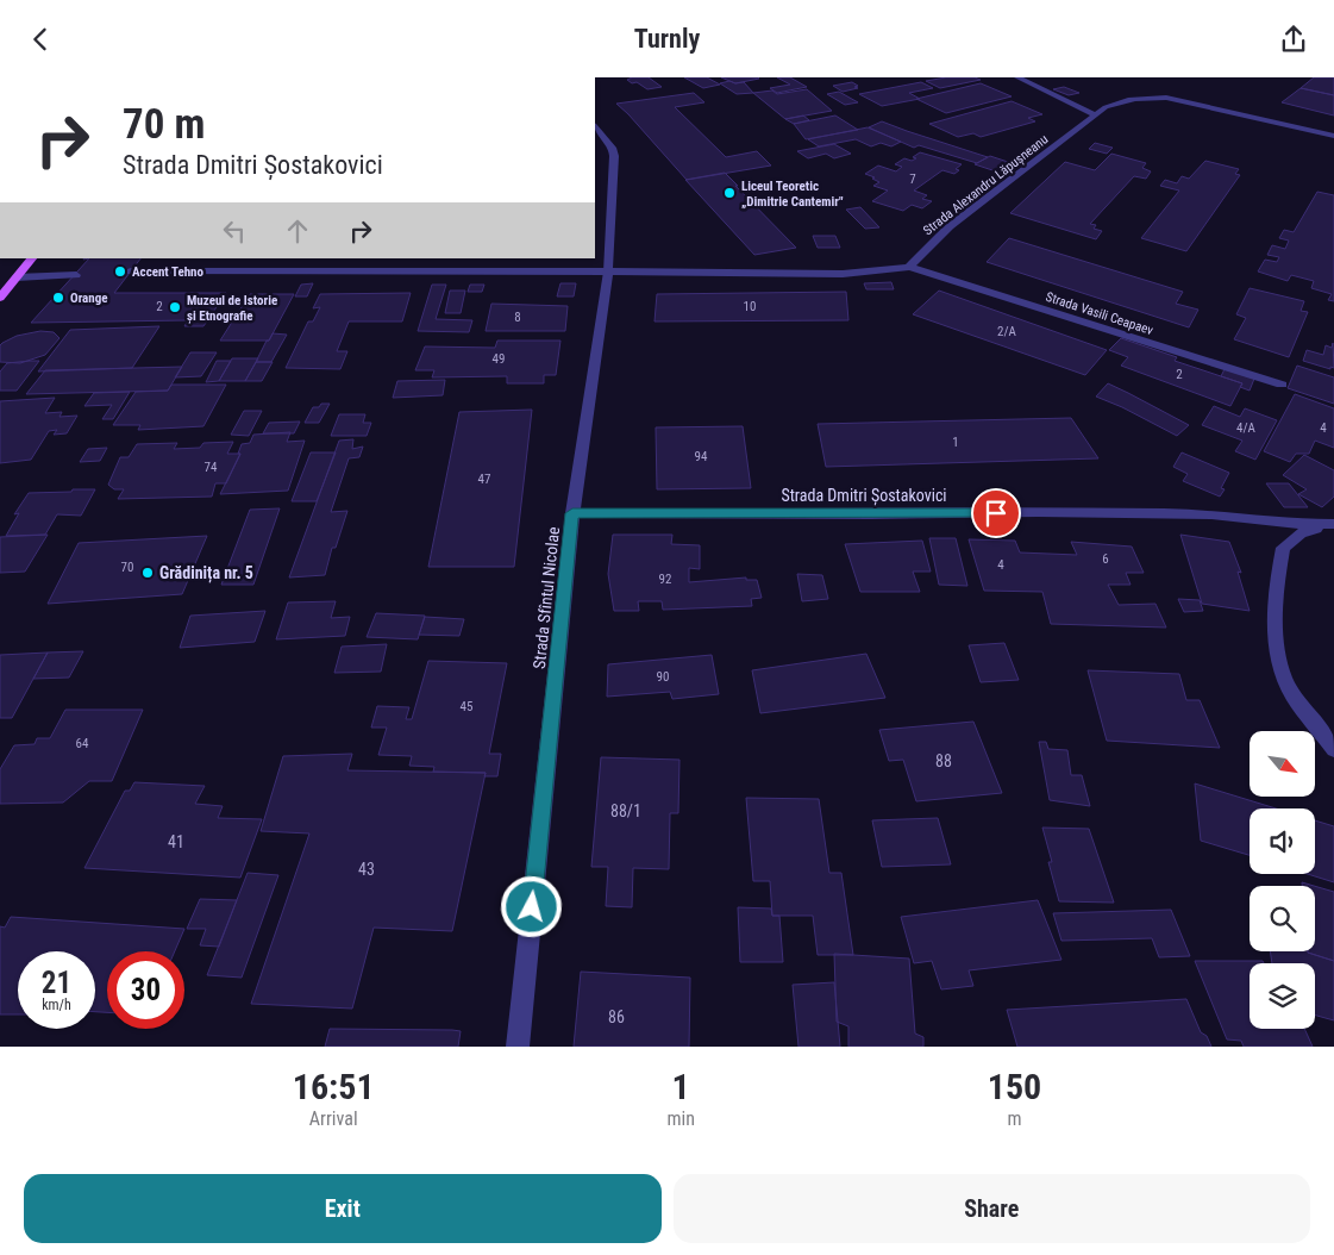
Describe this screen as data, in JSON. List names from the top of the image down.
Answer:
{
  "streets": {
    "street": [
      "Strada Alexandru Lăpușneanu",
      "Strada Vasili Ceapaev",
      "Strada Dmitri Șostakovici",
      "Strada Sfîntul Nicolae"
    ]
  },
  "crossings": [
    ["Strada Alexandru Lăpușneanu", "Strada Vasili Ceapaev"],
    ["Strada Dmitri Șostakovici", "Strada Sfîntul Nicolae"]
  ],
  "places": [
    "Liceul Teoretic „Dimitrie Cantemir\"",
    "Accent Tehno",
    "Orange",
    "Muzeul de Istorie și Etnografie",
    "Grădinița nr. 5"
  ],
  "house_numbers": [
    "7",
    "2",
    "10",
    "8",
    "2/A",
    "49",
    "2",
    "4/A",
    "4",
    "1",
    "94",
    "74",
    "47",
    "6",
    "4",
    "70",
    "92",
    "90",
    "45",
    "64",
    "88",
    "88/1",
    "41",
    "43",
    "86"
  ],
  "north": "bottom right",
  "page": {
    "header": "Turnly",
    "turn": ["70 m", "Strada Dmitri Șostakovici"],
    "speed": "21 km/h",
    "limit": "30",
    "eta": [
      "16:51",
      "Arrival",
      "1",
      "min",
      "150",
      "m"
    ],
    "buttons": ["Exit", "Share"]
  }
}
